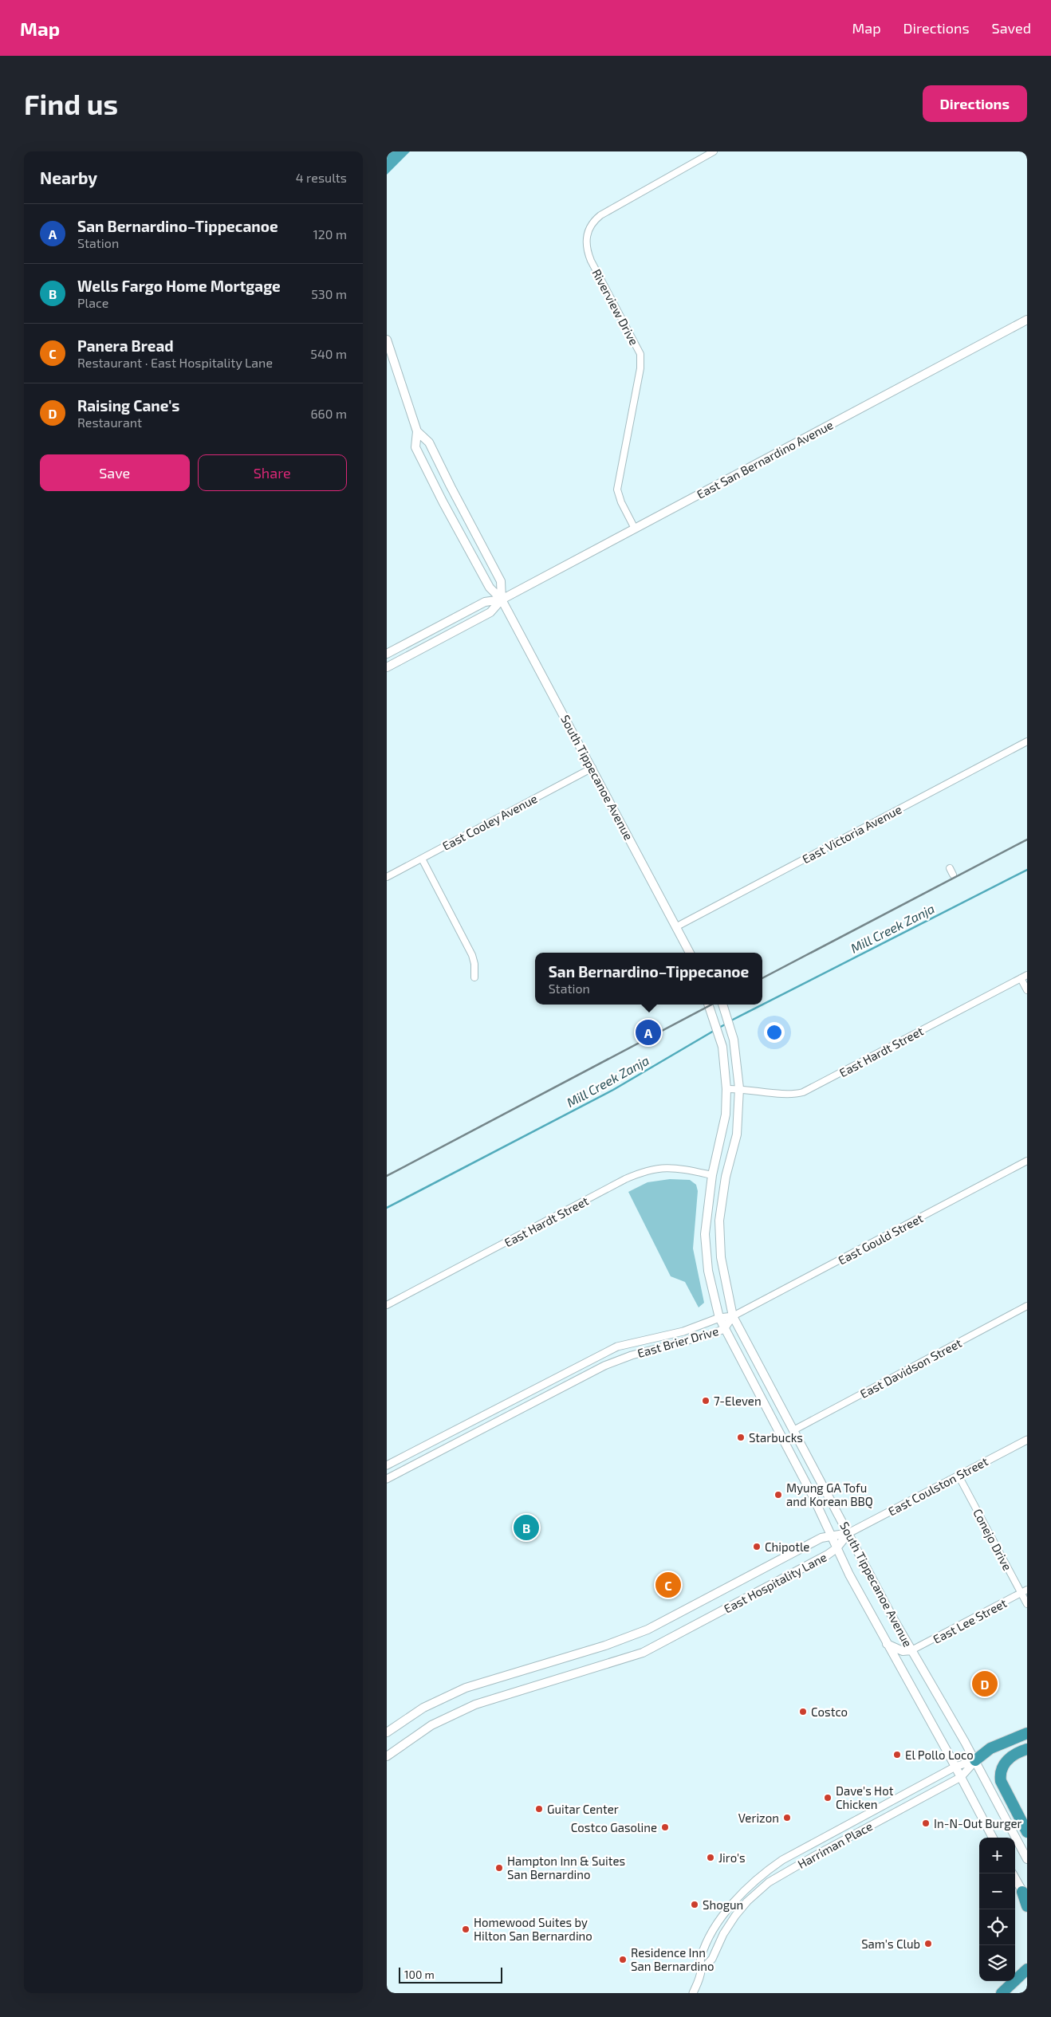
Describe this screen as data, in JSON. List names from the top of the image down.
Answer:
{
  "streets": {
    "main road": ["East San Bernardino Avenue", "South Tippecanoe Avenue", "East Hospitality Lane"],
    "street": [
      "Riverview Drive",
      "East Cooley Avenue",
      "East Victoria Avenue",
      "East Hardt Street",
      "East Gould Street",
      "East Brier Drive",
      "East Davidson Street",
      "East Coulston Street",
      "Conejo Drive",
      "East Lee Street",
      "Harriman Place"
    ]
  },
  "crossings": [
    ["Riverview Drive", "East San Bernardino Avenue"],
    ["East San Bernardino Avenue", "South Tippecanoe Avenue"],
    ["South Tippecanoe Avenue", "East Cooley Avenue"],
    ["South Tippecanoe Avenue", "East Victoria Avenue"],
    ["South Tippecanoe Avenue", "East Hardt Street"],
    ["South Tippecanoe Avenue", "East Gould Street"],
    ["South Tippecanoe Avenue", "East Brier Drive"],
    ["South Tippecanoe Avenue", "East Davidson Street"],
    ["South Tippecanoe Avenue", "East Coulston Street"],
    ["South Tippecanoe Avenue", "East Hospitality Lane"],
    ["South Tippecanoe Avenue", "East Lee Street"],
    ["South Tippecanoe Avenue", "Harriman Place"],
    ["East Gould Street", "East Brier Drive"],
    ["East Coulston Street", "Conejo Drive"],
    ["East Coulston Street", "East Hospitality Lane"],
    ["Conejo Drive", "East Lee Street"]
  ],
  "water": ["Mill Creek Zanja"],
  "places": [
    "7-Eleven",
    "Starbucks",
    "Myung GA Tofu and Korean BBQ",
    "Chipotle",
    "Costco",
    "El Pollo Loco",
    "Dave's Hot Chicken",
    "Guitar Center",
    "Verizon",
    "In-N-Out Burger",
    "Costco Gasoline",
    "Jiro's",
    "Hampton Inn & Suites San Bernardino",
    "Shogun",
    "Homewood Suites by Hilton San Bernardino",
    "Sam's Club",
    "Residence Inn San Bernardino"
  ],
  "scale_bar": "100 m",
  "page": {
    "header": "Map",
    "nav": ["Map", "Directions", "Saved"],
    "buttons": [
      "Directions",
      ["Save", "Share"]
    ],
    "title": "Find us",
    "heading": ["Nearby", "4 results"],
    "list": [
      {
        "mark": "A",
        "name": "San Bernardino–Tippecanoe",
        "note": "Station",
        "value": "120 m"
      },
      {
        "mark": "B",
        "name": "Wells Fargo Home Mortgage",
        "note": "Place",
        "value": "530 m"
      },
      {
        "mark": "C",
        "name": "Panera Bread",
        "note": "Restaurant · East Hospitality Lane",
        "value": "540 m"
      },
      {
        "mark": "D",
        "name": "Raising Cane's",
        "note": "Restaurant",
        "value": "660 m"
      }
    ],
    "popup": ["San Bernardino–Tippecanoe", "Station"],
    "pins": [
      "A",
      "B",
      "C",
      "D"
    ],
    "map_buttons": ["+", "−"],
    "scale": "100 m"
  }
}
